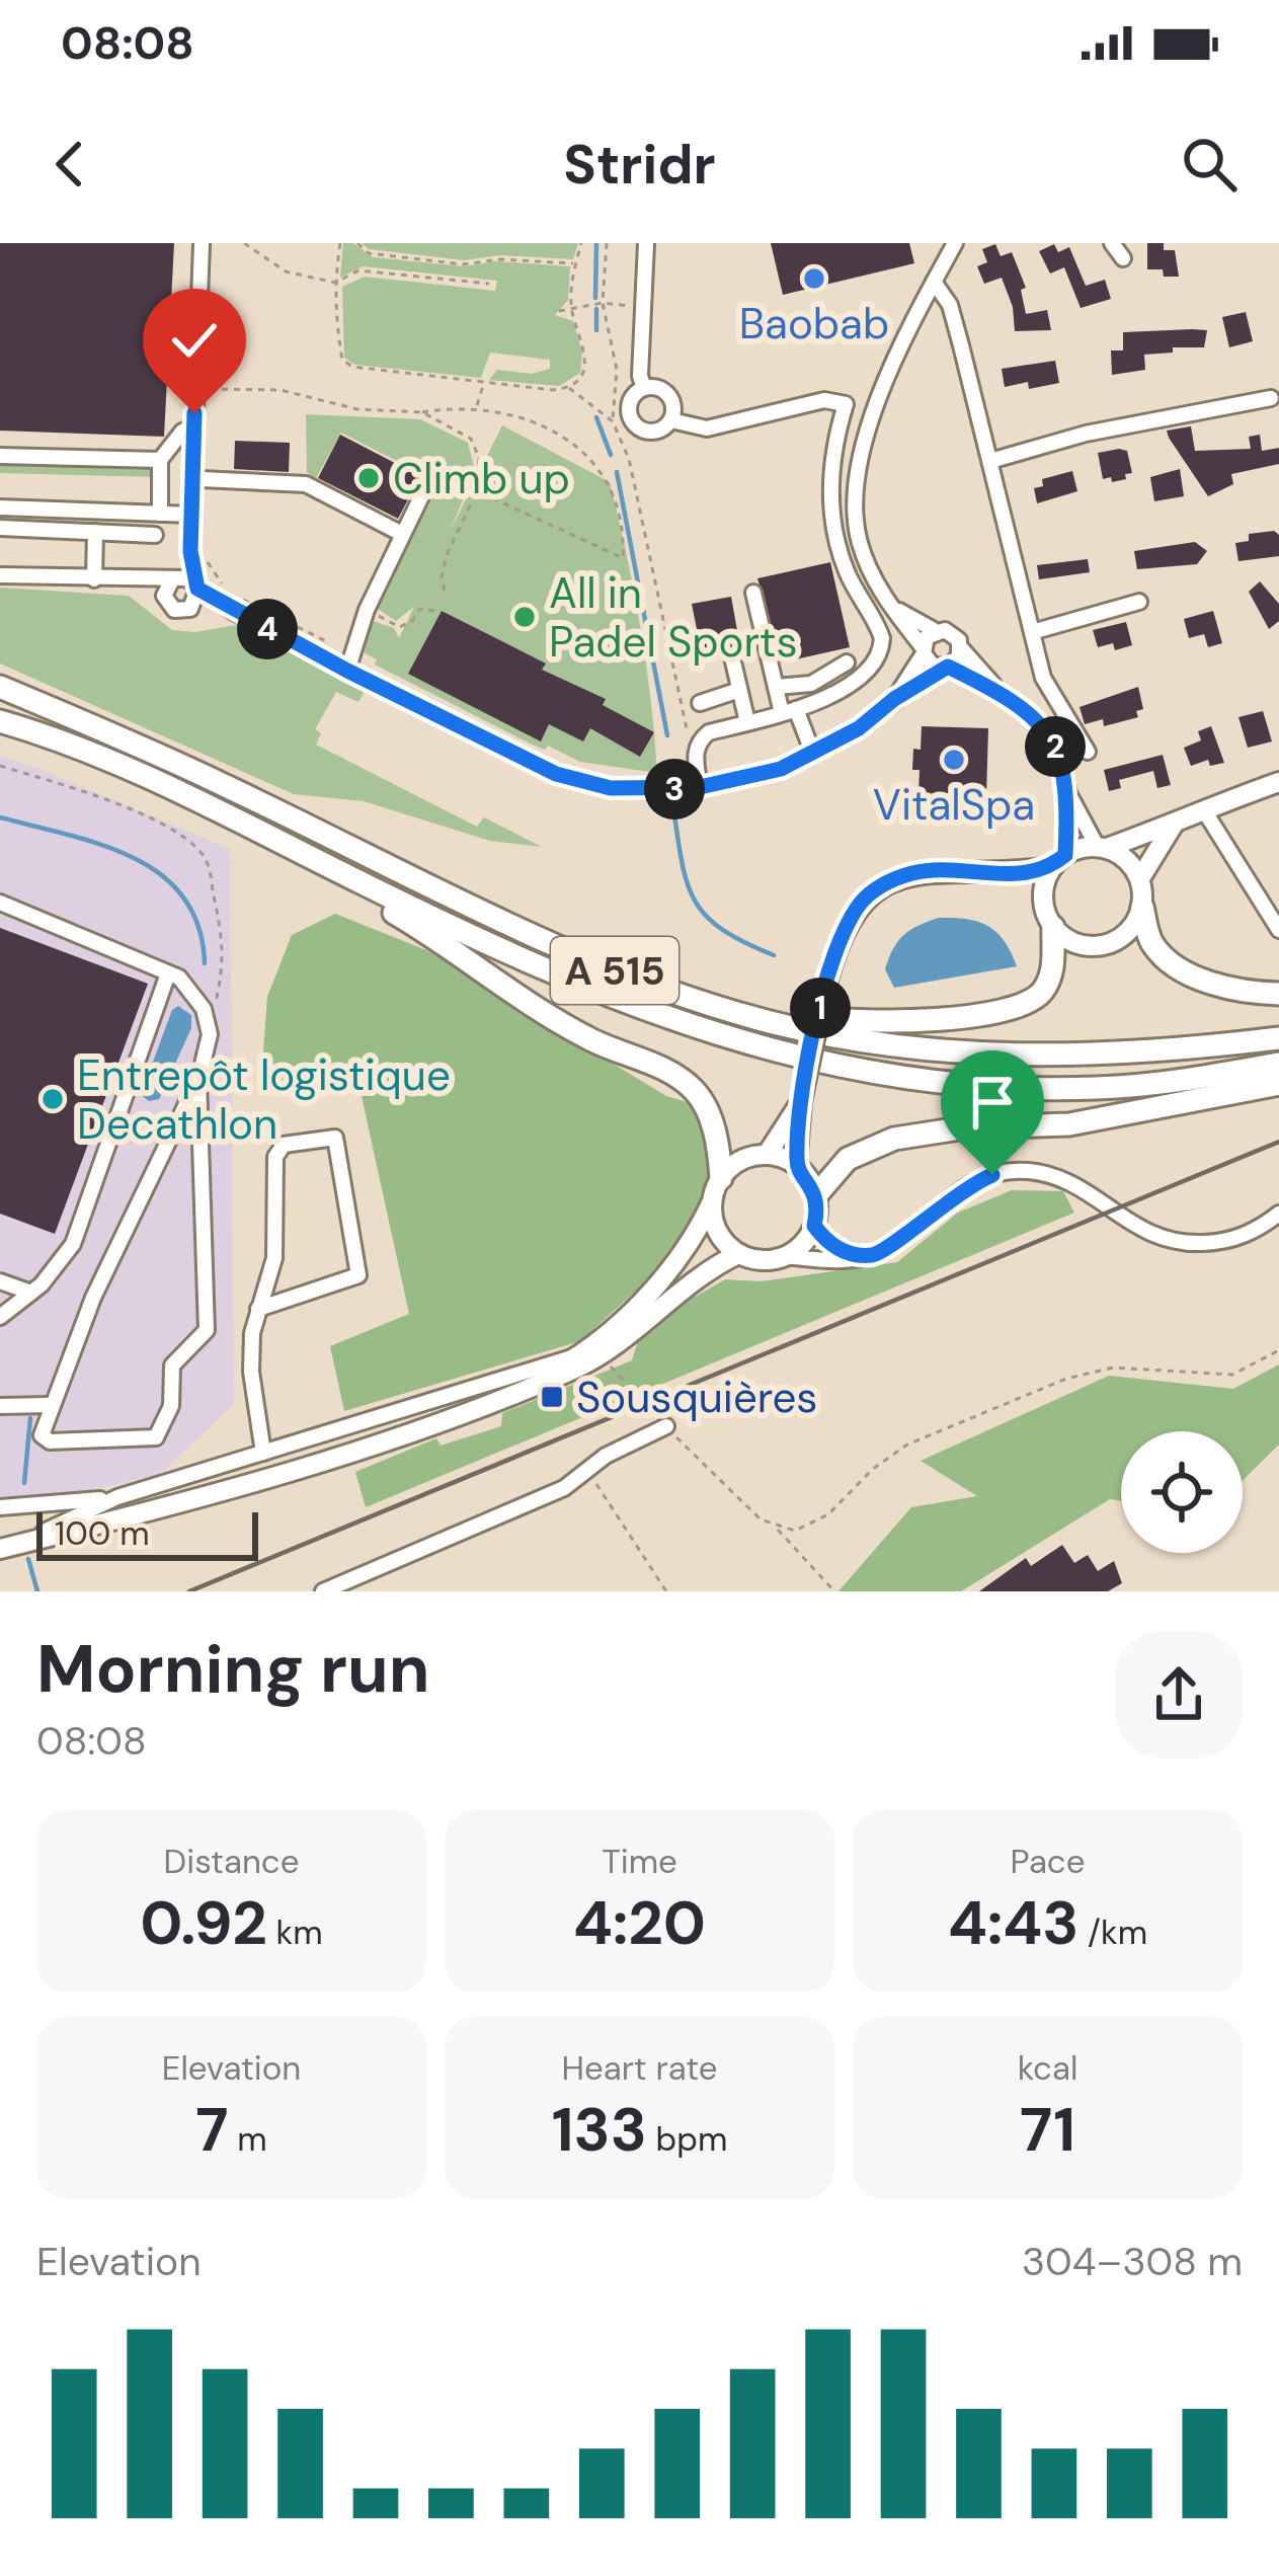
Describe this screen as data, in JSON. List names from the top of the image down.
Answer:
{
  "streets": {
    "highway": ["A 515"]
  },
  "places": {
    "other": [
      "Baobab",
      "Climb up",
      "All in Padel Sports",
      "VitalSpa",
      "Entrepôt logistique Decathlon"
    ],
    "transit": ["Sousquières"]
  },
  "scale_bar": "100 m",
  "page": {
    "status": "08:08",
    "header": "Stridr",
    "pins": [
      "4",
      "2",
      "3",
      "1"
    ],
    "scale": "100 m",
    "heading": ["Morning run", "08:08"],
    "stats": [
      ["Distance", "0.92 km"],
      ["Time", "4:20"],
      ["Pace", "4:43 /km"],
      ["Elevation", "7 m"],
      ["Heart rate", "133 bpm"],
      ["kcal", "71"]
    ],
    "chart": ["Elevation", "304–308 m"]
  }
}
